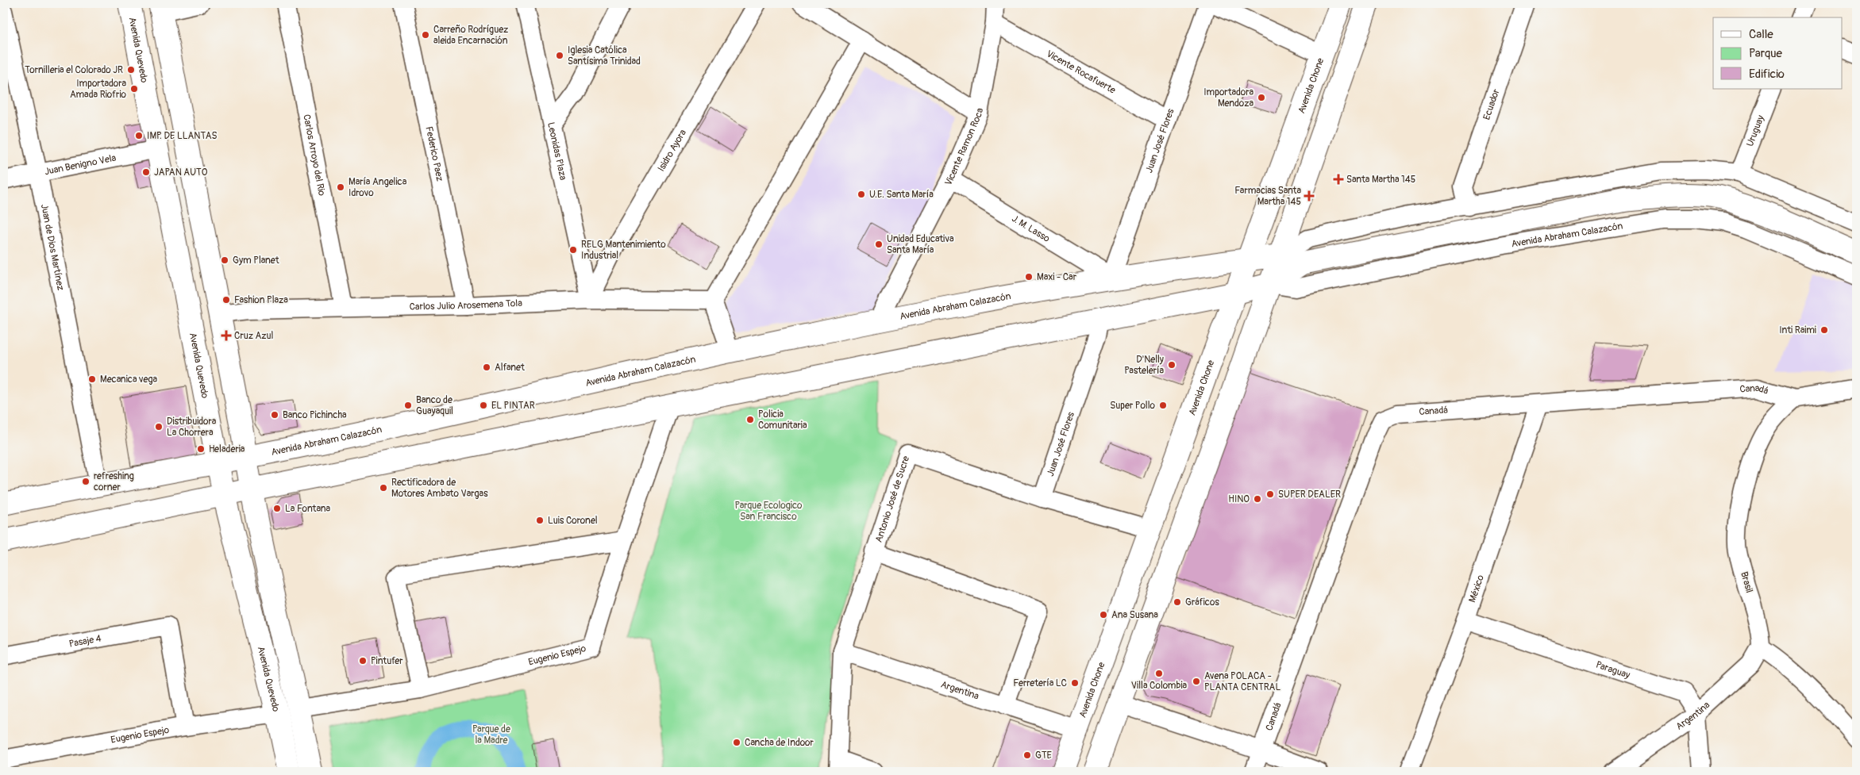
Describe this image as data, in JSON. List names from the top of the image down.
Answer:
{
  "streets": {
    "main road": ["Avenida Quevedo", "Avenida Chone", "Avenida Abraham Calazacón"],
    "street": [
      "Vicente Rocafuerte",
      "Ecuador",
      "Uruguay",
      "Juan José Flores",
      "Vicente Ramon Roca",
      "Leonidas Plaza",
      "Isidro Ayora",
      "Federico Paez",
      "Carlos Arroyo del Rio",
      "Juan Benigno Vela",
      "J. M. Lasso",
      "Juan de Dios Martínez",
      "Carlos Julio Arosemena Tola",
      "Canadá",
      "Antonio José de Sucre",
      "Brasil",
      "México",
      "Pasaje 4",
      "Eugenio Espejo",
      "Paraguay",
      "Argentina"
    ]
  },
  "crossings": [
    ["Avenida Quevedo", "Juan Benigno Vela"],
    ["Avenida Quevedo", "Avenida Abraham Calazacón"],
    ["Avenida Quevedo", "Eugenio Espejo"],
    ["Vicente Rocafuerte", "Juan José Flores"],
    ["Vicente Rocafuerte", "Vicente Ramon Roca"],
    ["Avenida Chone", "Avenida Abraham Calazacón"],
    ["Avenida Chone", "Antonio José de Sucre"],
    ["Avenida Chone", "Argentina"],
    ["Ecuador", "Avenida Abraham Calazacón"],
    ["Uruguay", "Avenida Abraham Calazacón"],
    ["Juan José Flores", "J. M. Lasso"],
    ["Juan José Flores", "Avenida Abraham Calazacón"],
    ["Juan José Flores", "Antonio José de Sucre"],
    ["Vicente Ramon Roca", "J. M. Lasso"],
    ["Vicente Ramon Roca", "Avenida Abraham Calazacón"],
    ["Leonidas Plaza", "Isidro Ayora"],
    ["Leonidas Plaza", "Carlos Julio Arosemena Tola"],
    ["Isidro Ayora", "Carlos Julio Arosemena Tola"],
    ["Federico Paez", "Carlos Julio Arosemena Tola"],
    ["Carlos Arroyo del Rio", "Carlos Julio Arosemena Tola"],
    ["Juan Benigno Vela", "Juan de Dios Martínez"],
    ["J. M. Lasso", "Avenida Abraham Calazacón"],
    ["Avenida Abraham Calazacón", "Juan de Dios Martínez"],
    ["Avenida Abraham Calazacón", "Eugenio Espejo"],
    ["Canadá", "Brasil"],
    ["Canadá", "México"],
    ["Antonio José de Sucre", "Argentina"],
    ["Brasil", "Argentina"],
    ["México", "Paraguay"],
    ["Pasaje 4", "Eugenio Espejo"],
    ["Paraguay", "Argentina"]
  ],
  "parks": ["Parque Ecologico San Francisco", "Parque de la Madre"],
  "places": {
    "other": [
      "Carreño Rodríguez aleida Encarnación",
      "Iglesia Católica Santísima Trinidad",
      "Tornilleria el Colorado JR",
      "Importadora Amada Riofrio",
      "Importadora Mendoza",
      "IMP. DE LLANTAS",
      "JAPAN AUTO",
      "María Angelica Idrovo",
      "U.E. Santa María",
      "Unidad Educativa Santa María",
      "RELG Mantenimiento Industrial",
      "Gym Planet",
      "Maxi - Car",
      "Fashion Plaza",
      "Inti Raimi",
      "D'Nelly Pastelería",
      "Alfanet",
      "Mecanica vega",
      "Banco de Guayaquil",
      "EL PINTAR",
      "Super Pollo",
      "Banco Pichincha",
      "Policia Comunitaria",
      "Distribuidora La Chorrera",
      "Heladeria",
      "refreshing corner",
      "Rectificadora de Motores Ambato Vargas",
      "SUPER DEALER",
      "HINO",
      "La Fontana",
      "Luis Coronel",
      "Gráficos",
      "Ana Susana",
      "Pintufer",
      "Villa Colombia",
      "Avena POLACA - PLANTA CENTRAL",
      "Ferretería LC",
      "Cancha de Indoor",
      "GTE"
    ],
    "health": ["Santa Martha 145", "Farmacias Santa Martha 145", "Cruz Azul"]
  },
  "legend": ["Calle", "Parque", "Edificio"]
}
